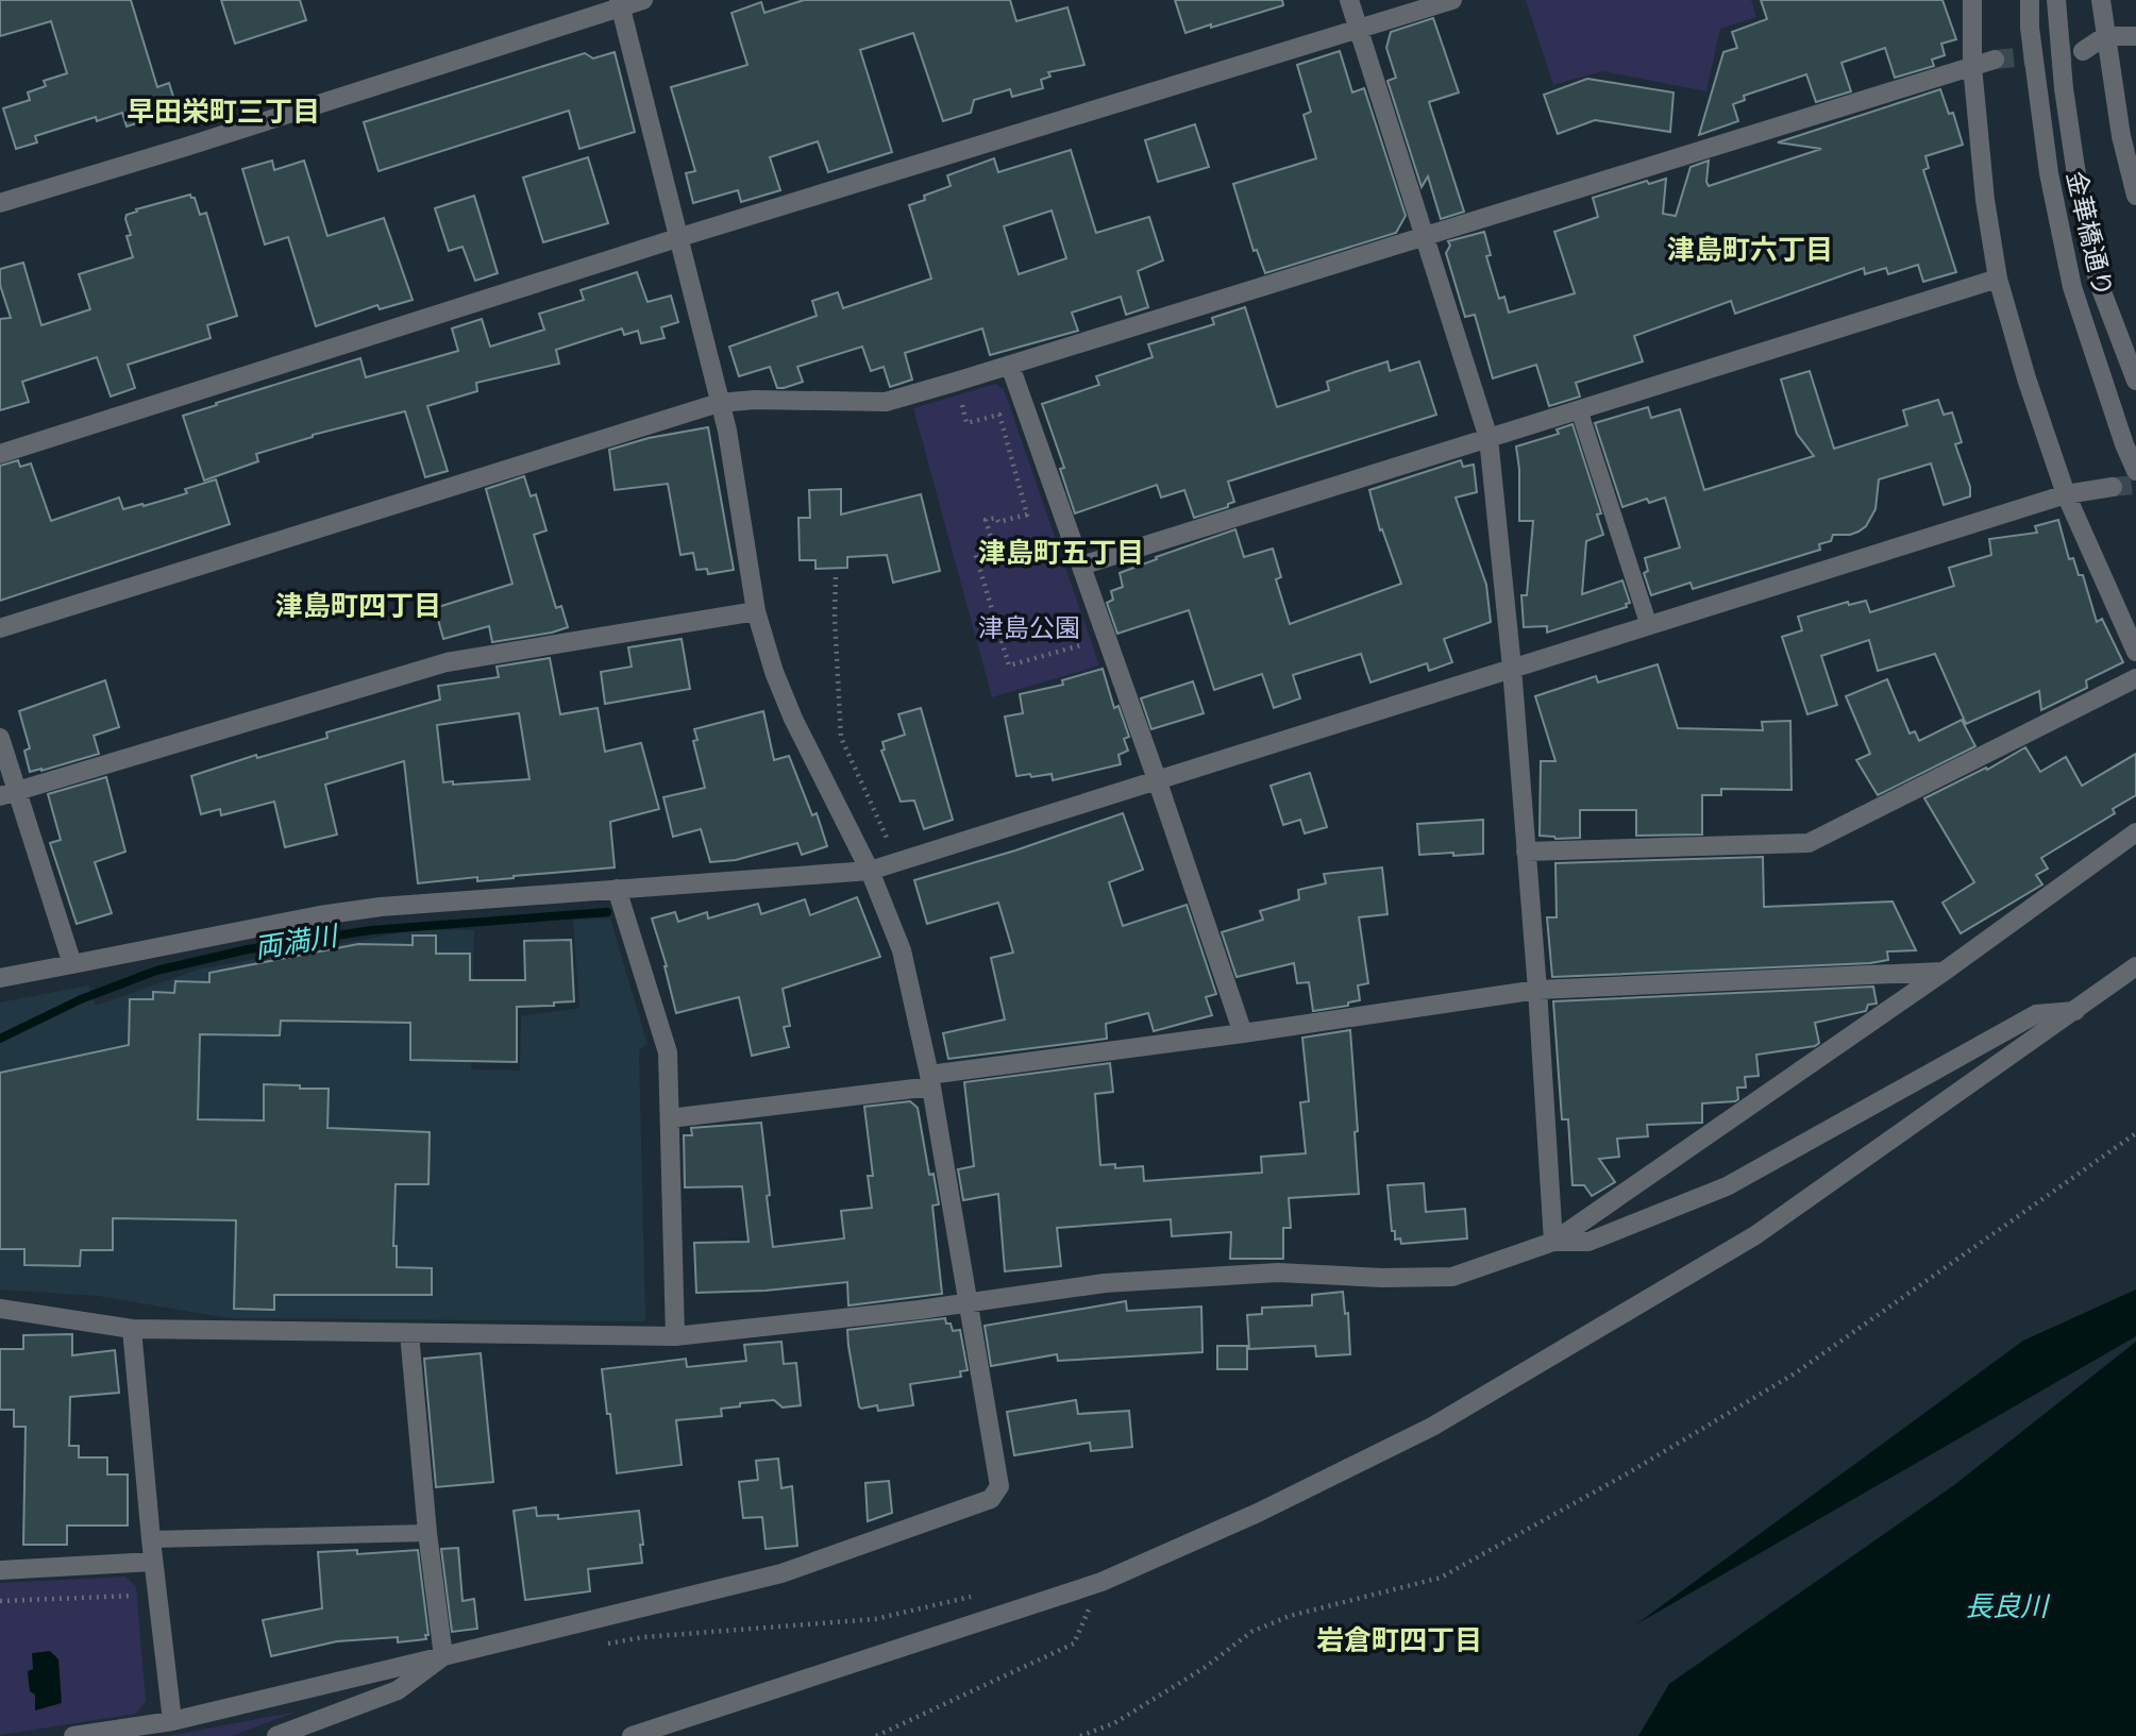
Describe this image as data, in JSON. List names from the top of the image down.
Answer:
{
  "streets": {
    "street": ["金華橋通り"]
  },
  "districts": [
    "早田栄町三丁目",
    "津島町六丁目",
    "津島町五丁目",
    "津島町四丁目",
    "岩倉町四丁目"
  ],
  "water": ["両満川", "長良川"],
  "parks": ["津島公園"]
}
